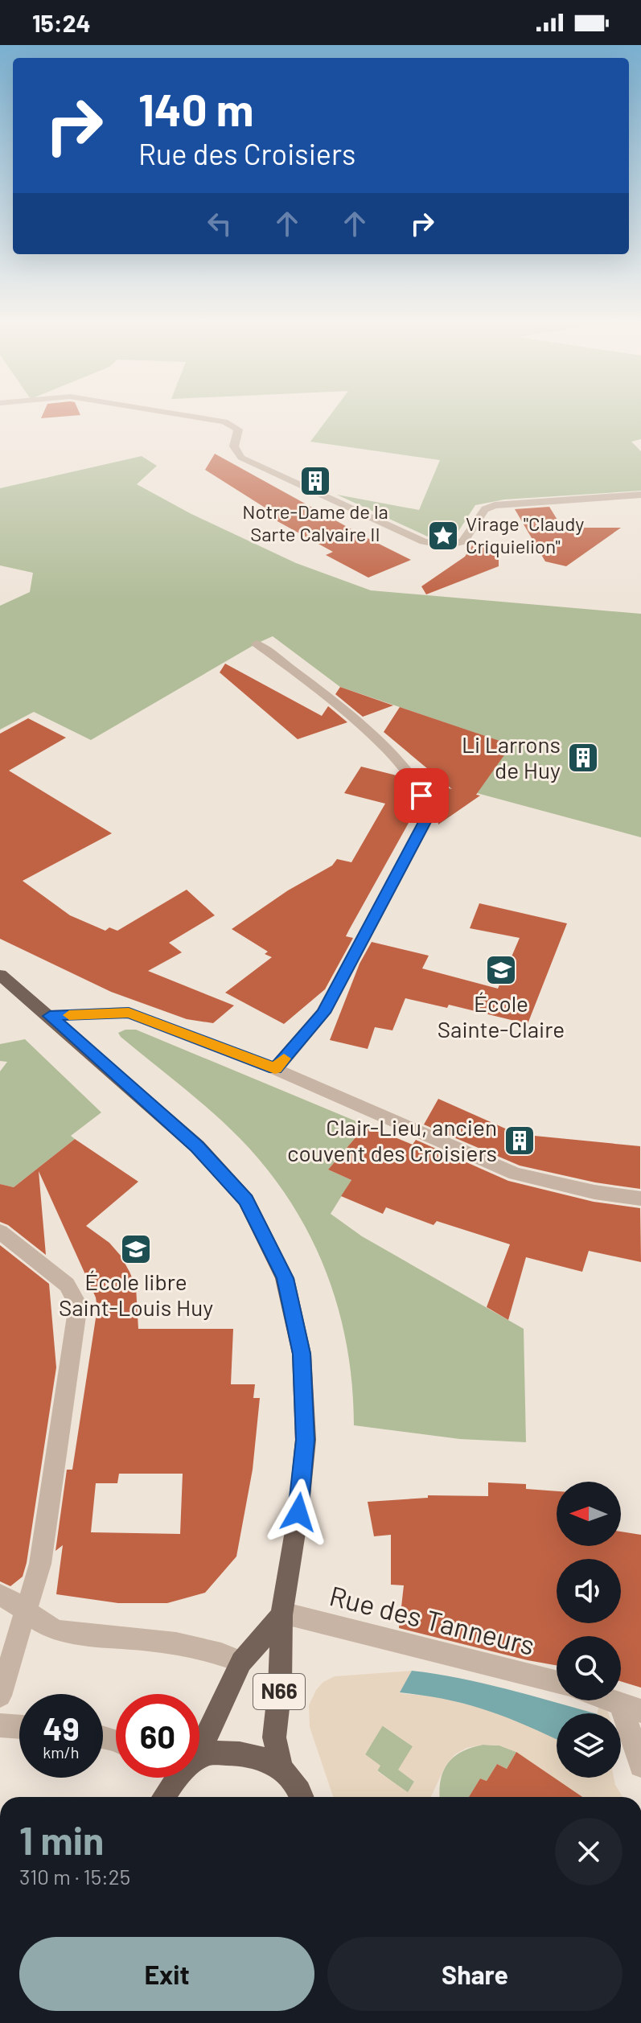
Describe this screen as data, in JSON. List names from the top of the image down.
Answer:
{
  "streets": {
    "main road": ["N66"],
    "street": ["Rue des Tanneurs"]
  },
  "crossings": [
    ["Rue des Tanneurs", "N66"]
  ],
  "places": {
    "building": ["Notre-Dame de la Sarte Calvaire II", "Li Larrons de Huy", "Clair-Lieu, ancien couvent des Croisiers"],
    "place": ["Virage \"Claudy Criquielion\""],
    "school or university": ["École Sainte-Claire", "École libre Saint-Louis Huy"]
  },
  "north": "left",
  "page": {
    "status": "15:24",
    "turn": ["140 m", "Rue des Croisiers"],
    "speed": "49 km/h",
    "limit": "60",
    "heading": ["1 min", "310 m · 15:25"],
    "buttons": ["Exit", "Share"]
  }
}
